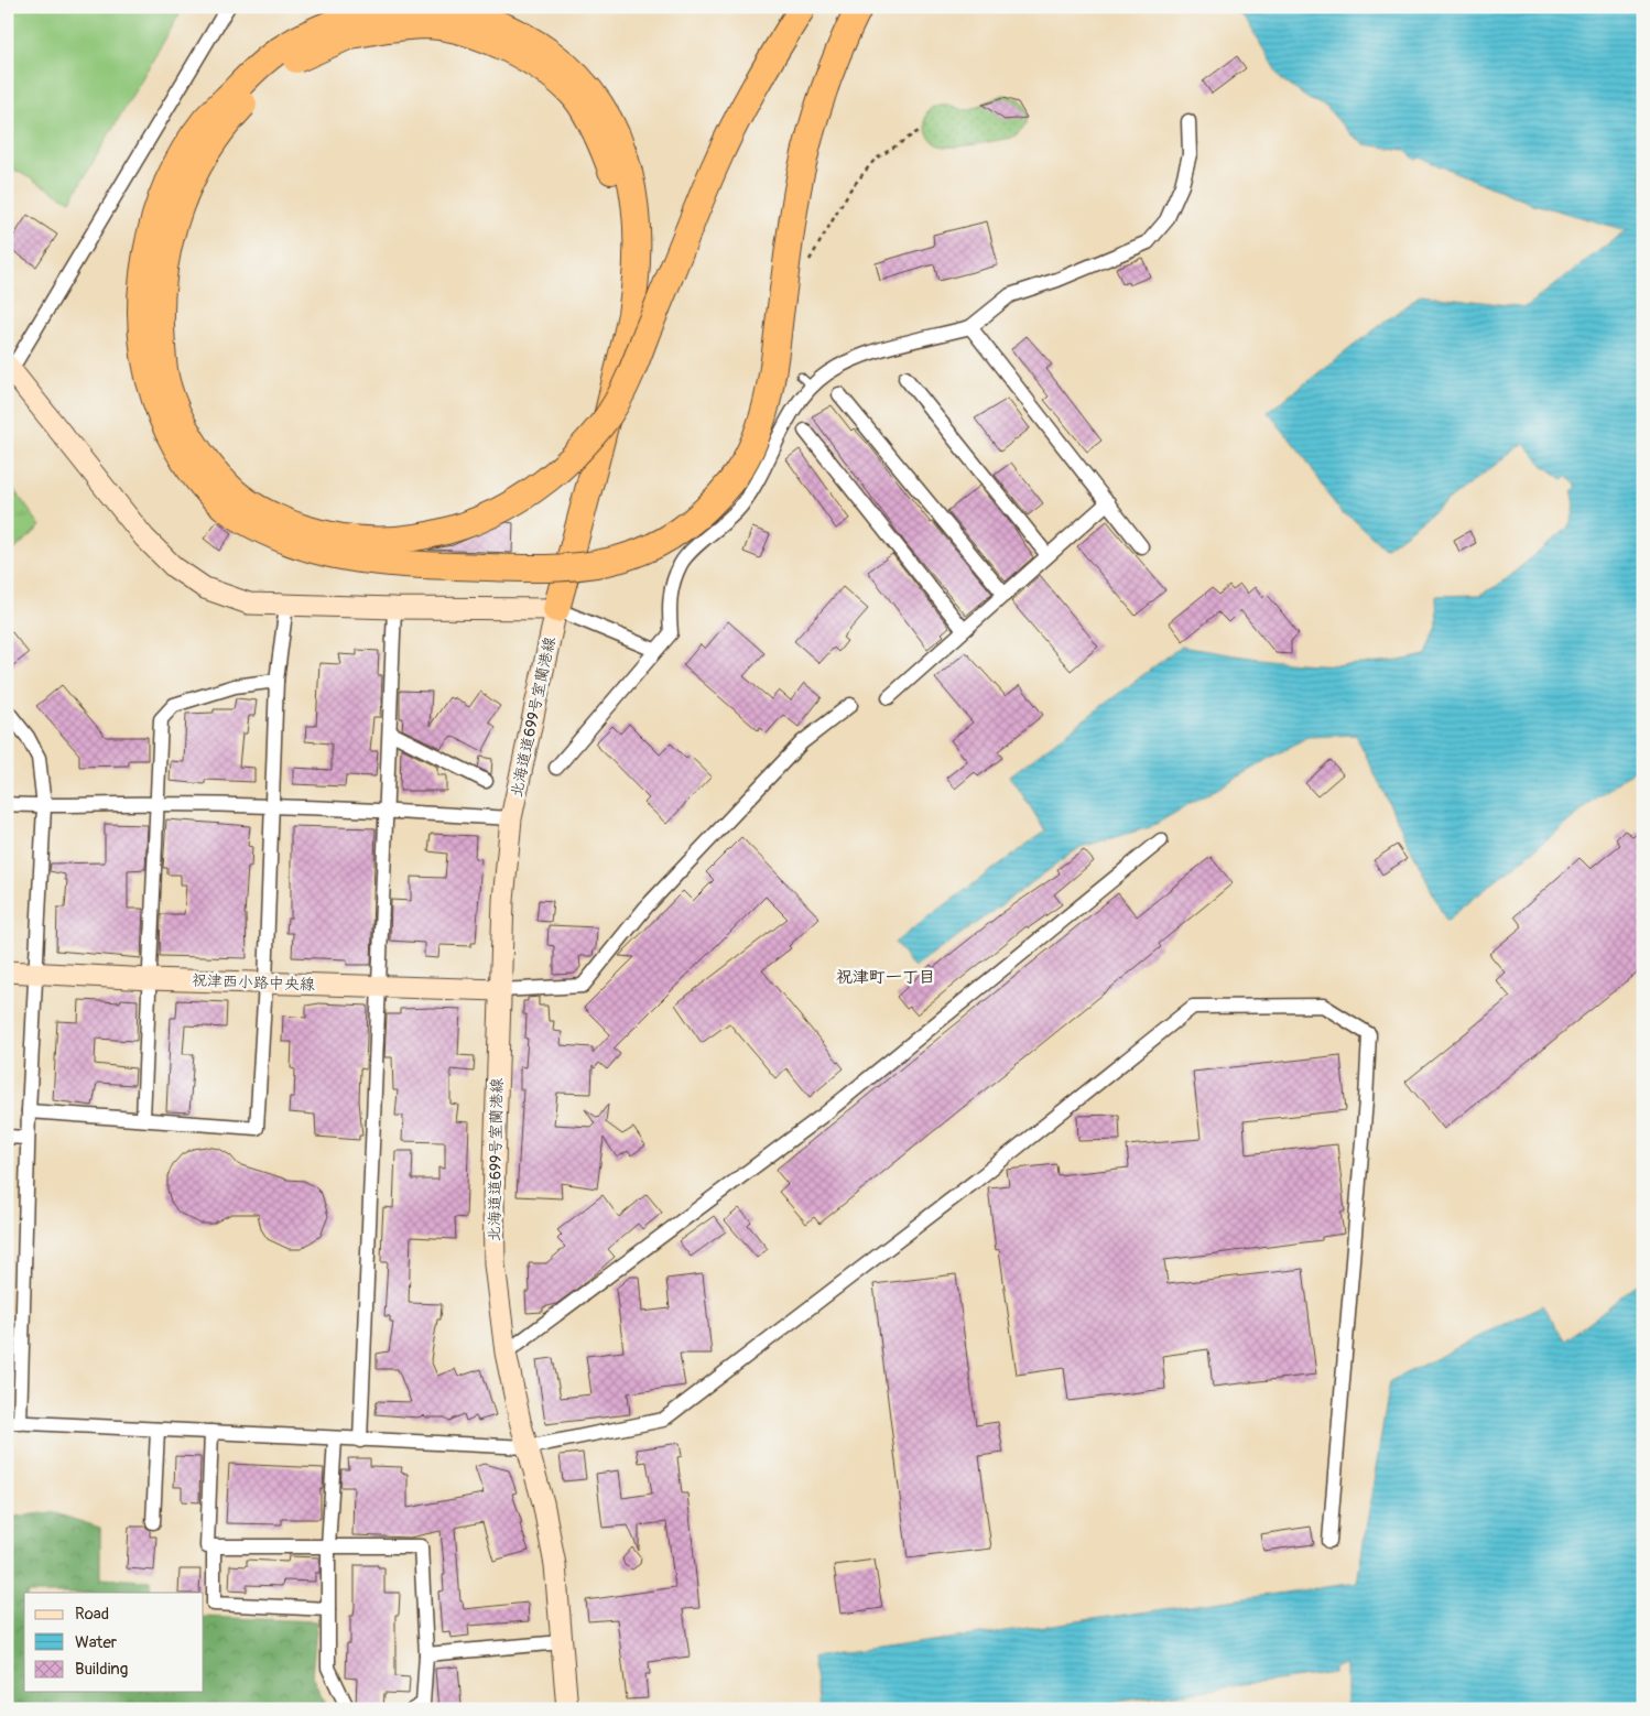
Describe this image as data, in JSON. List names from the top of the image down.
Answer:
{
  "streets": {
    "main road": ["北海道道699号室蘭港線", "祝津西小路中央線"]
  },
  "crossings": [
    ["北海道道699号室蘭港線", "祝津西小路中央線"]
  ],
  "districts": ["祝津町一丁目"],
  "legend": ["Road", "Water", "Building"]
}
